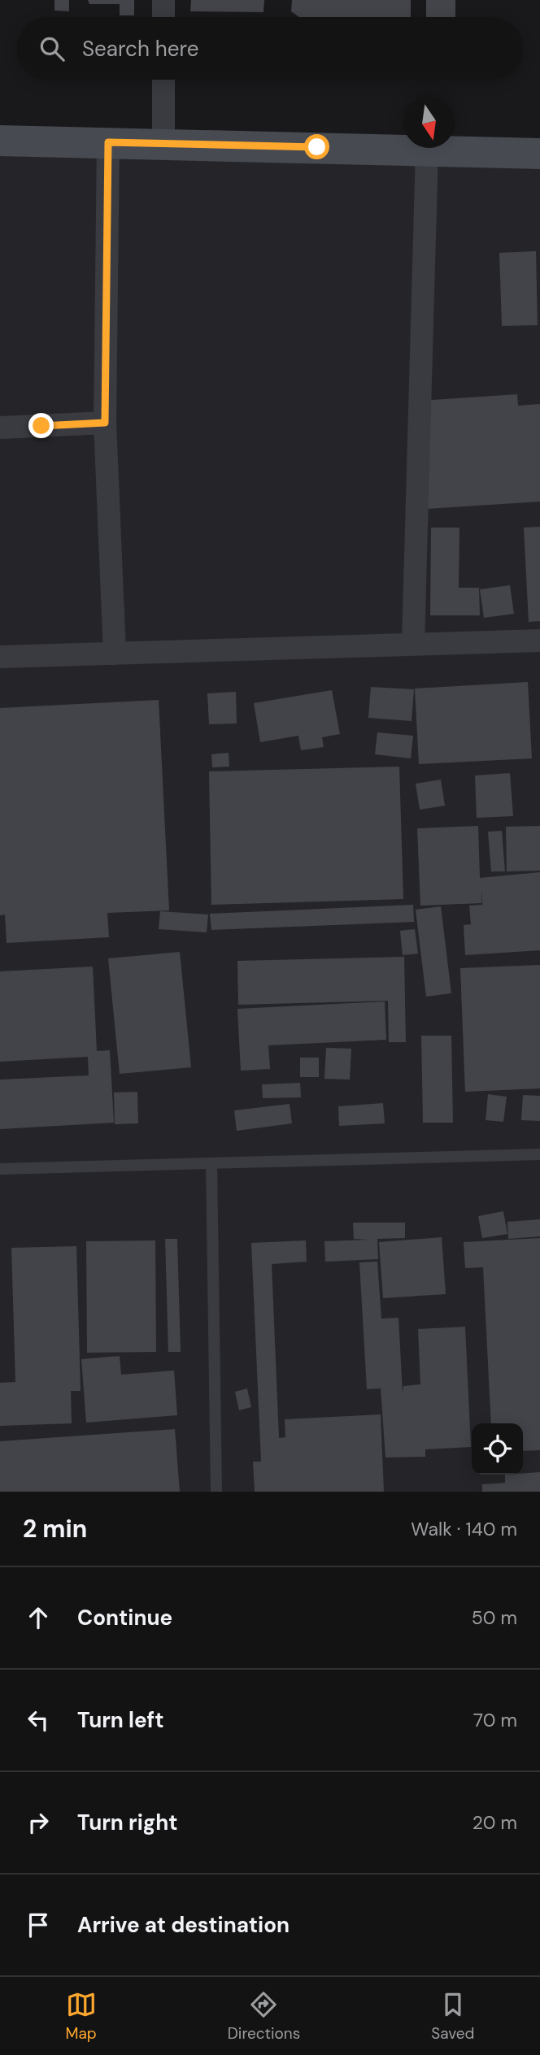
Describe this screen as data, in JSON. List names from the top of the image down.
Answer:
{
  "north": "bottom",
  "page": {
    "search": "Search here",
    "heading": ["2 min", "Walk · 140 m"],
    "list": [
      ["Continue", "50 m"],
      ["Turn left", "70 m"],
      ["Turn right", "20 m"],
      "Arrive at destination"
    ],
    "nav": ["Map", "Directions", "Saved"]
  }
}
